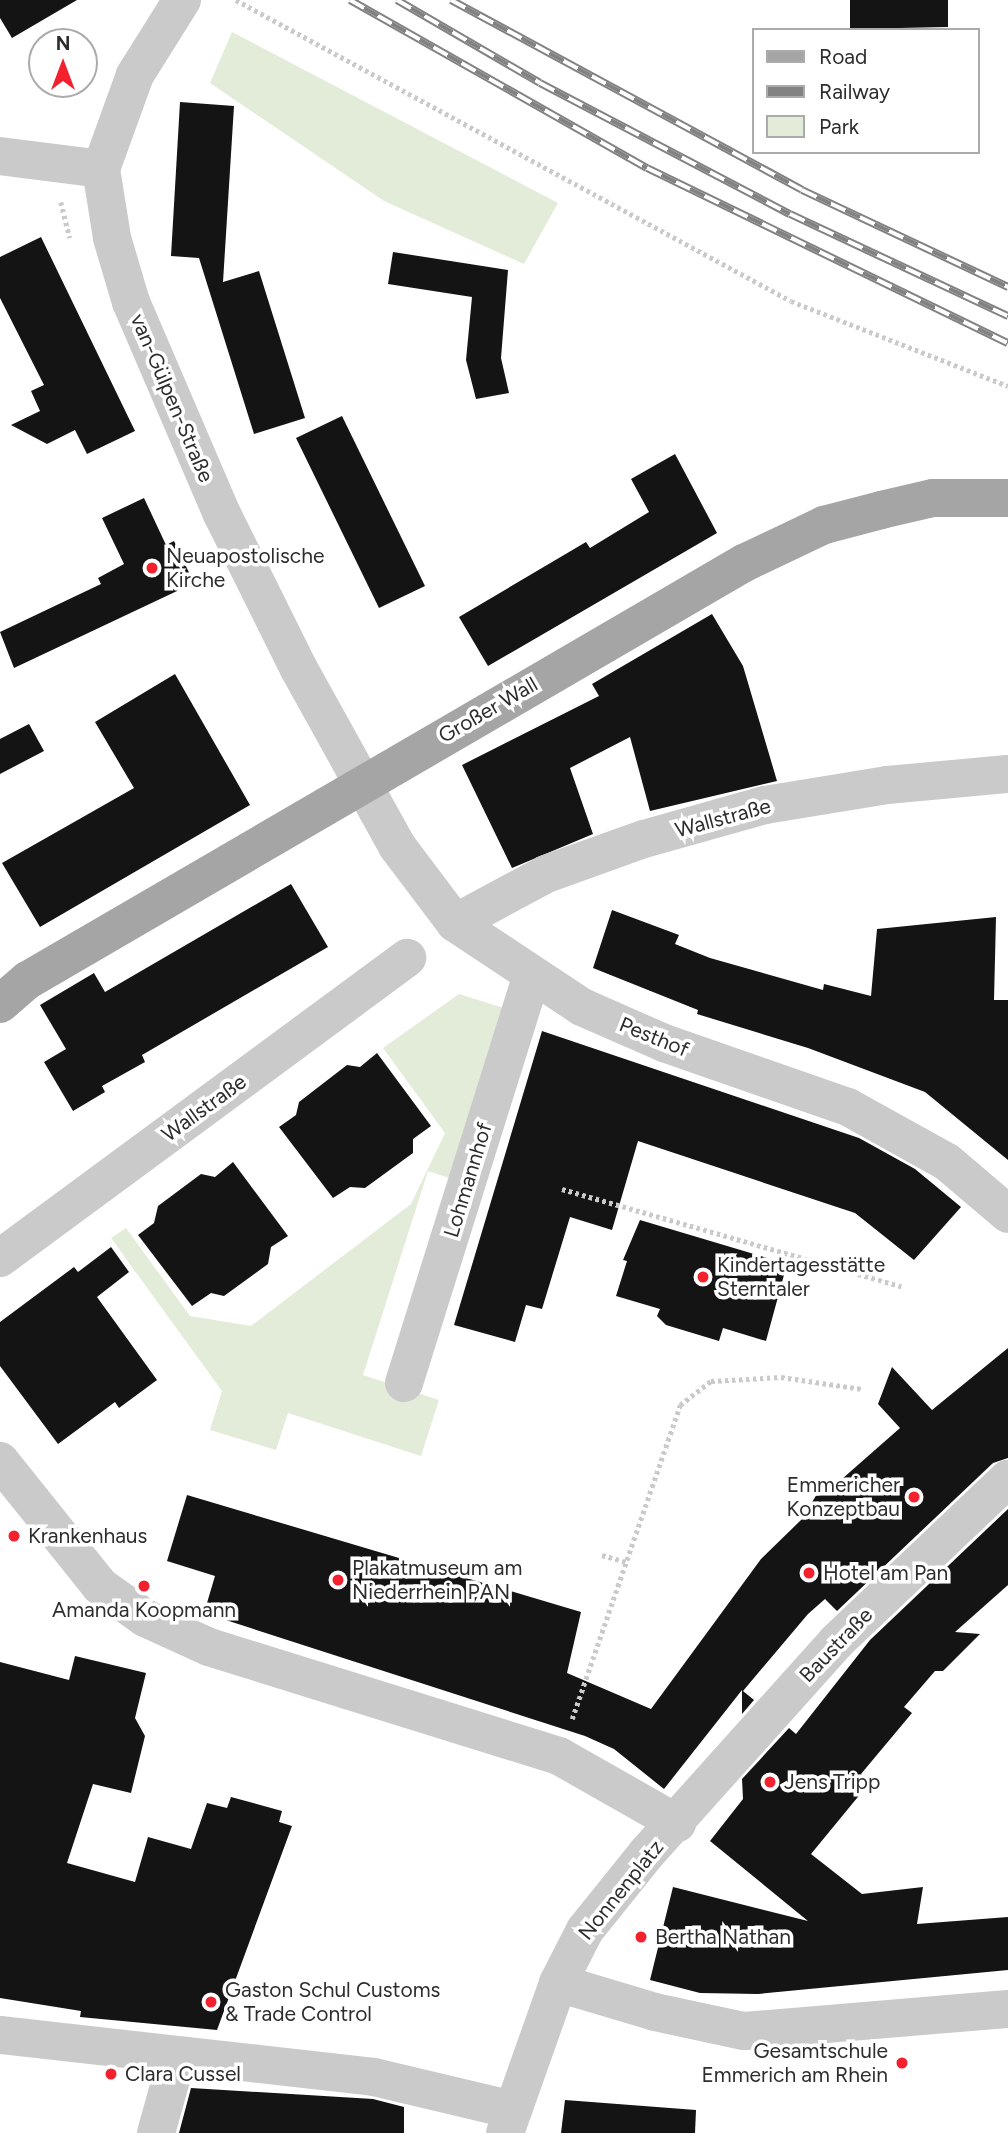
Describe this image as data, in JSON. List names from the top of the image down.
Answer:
{
  "streets": {
    "main road": ["Großer Wall"],
    "street": [
      "van-Gülpen-Straße",
      "Wallstraße",
      "Pesthof",
      "Lohmannhof",
      "Baustraße",
      "Nonnenplatz"
    ]
  },
  "crossings": [
    ["van-Gülpen-Straße", "Großer Wall"],
    ["van-Gülpen-Straße", "Pesthof"],
    ["Großer Wall", "Pesthof"],
    ["Wallstraße", "Pesthof"],
    ["Pesthof", "Lohmannhof"],
    ["Baustraße", "Nonnenplatz"]
  ],
  "places": [
    "Neuapostolische Kirche",
    "Kindertagesstätte Sterntaler",
    "Emmericher Konzeptbau",
    "Krankenhaus",
    "Hotel am Pan",
    "Plakatmuseum am Niederrhein PAN",
    "Amanda Koopmann",
    "Jens Tripp",
    "Bertha Nathan",
    "Gaston Schul Customs & Trade Control",
    "Gesamtschule Emmerich am Rhein",
    "Clara Cussel"
  ],
  "legend": ["Road", "Railway", "Park"],
  "north": "top"
}
